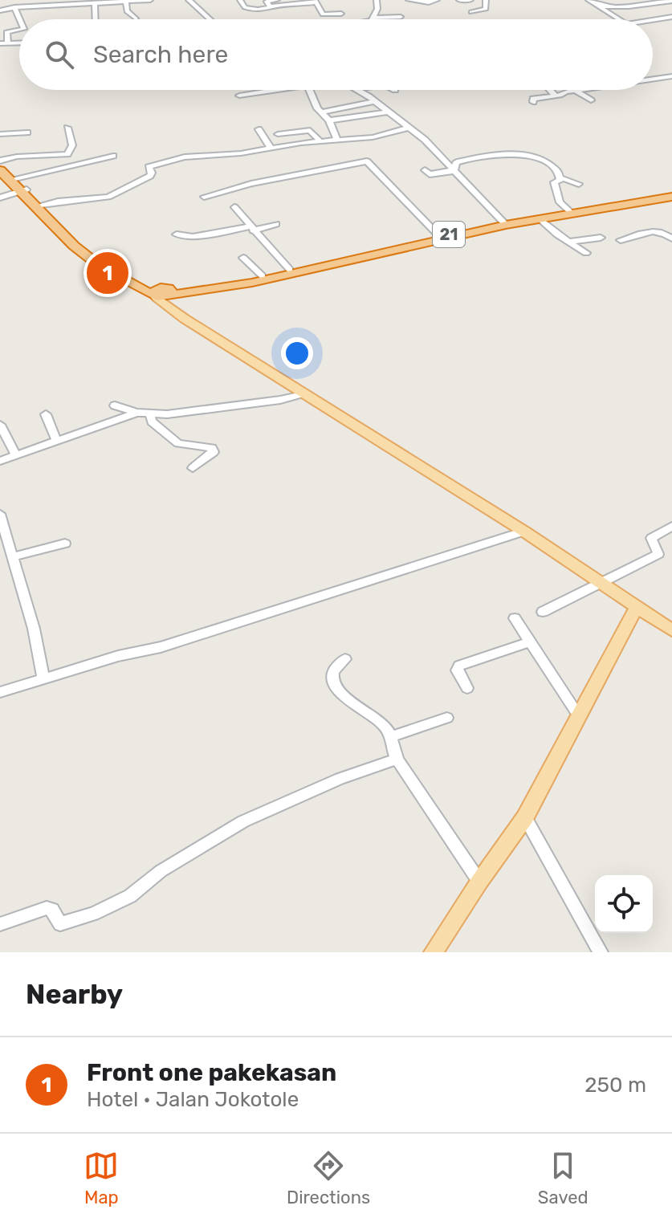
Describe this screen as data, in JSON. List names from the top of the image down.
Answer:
{
  "streets": {
    "highway": ["21"]
  },
  "page": {
    "search": "Search here",
    "pins": "1",
    "heading": "Nearby",
    "list": [
      {
        "mark": "1",
        "name": "Front one pakekasan",
        "note": "Hotel · Jalan Jokotole",
        "value": "250 m"
      }
    ],
    "nav": ["Map", "Directions", "Saved"]
  }
}
